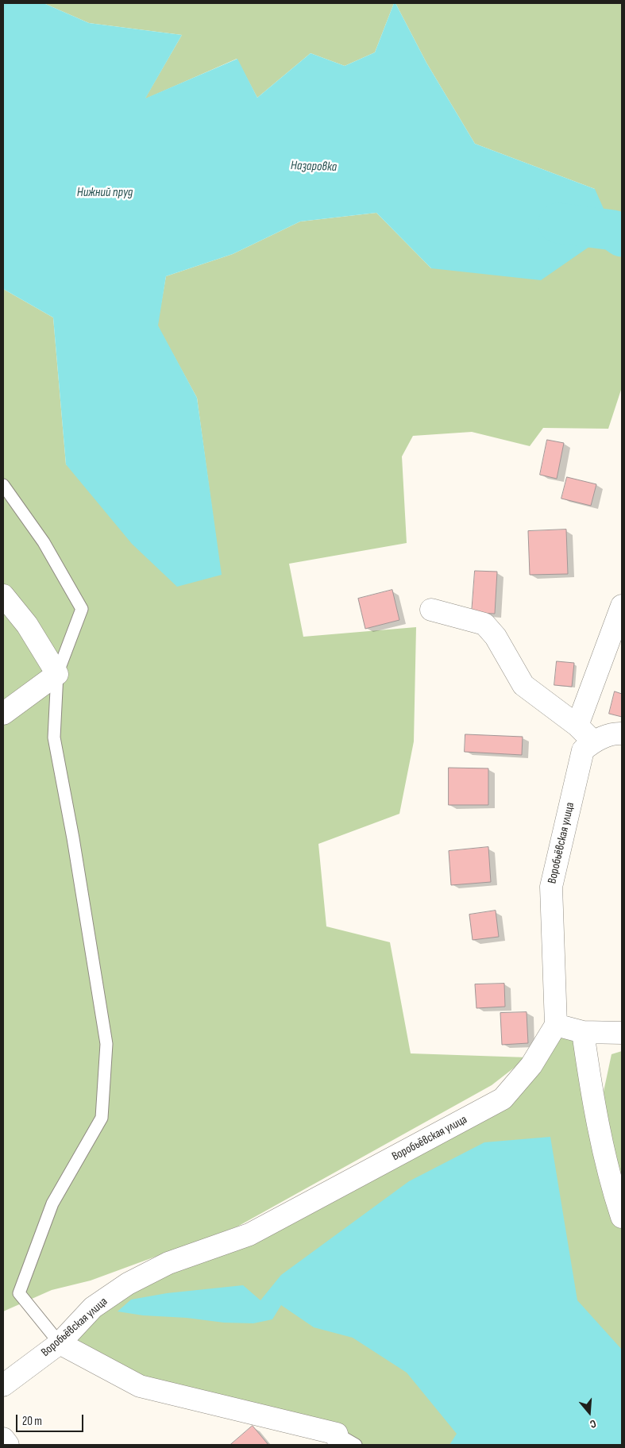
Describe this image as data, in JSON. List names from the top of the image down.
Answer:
{
  "streets": {
    "street": ["Воробьёвская улица"]
  },
  "water": ["Назаровка", "Нижний пруд"],
  "scale_bar": "20 m",
  "north": "bottom"
}
